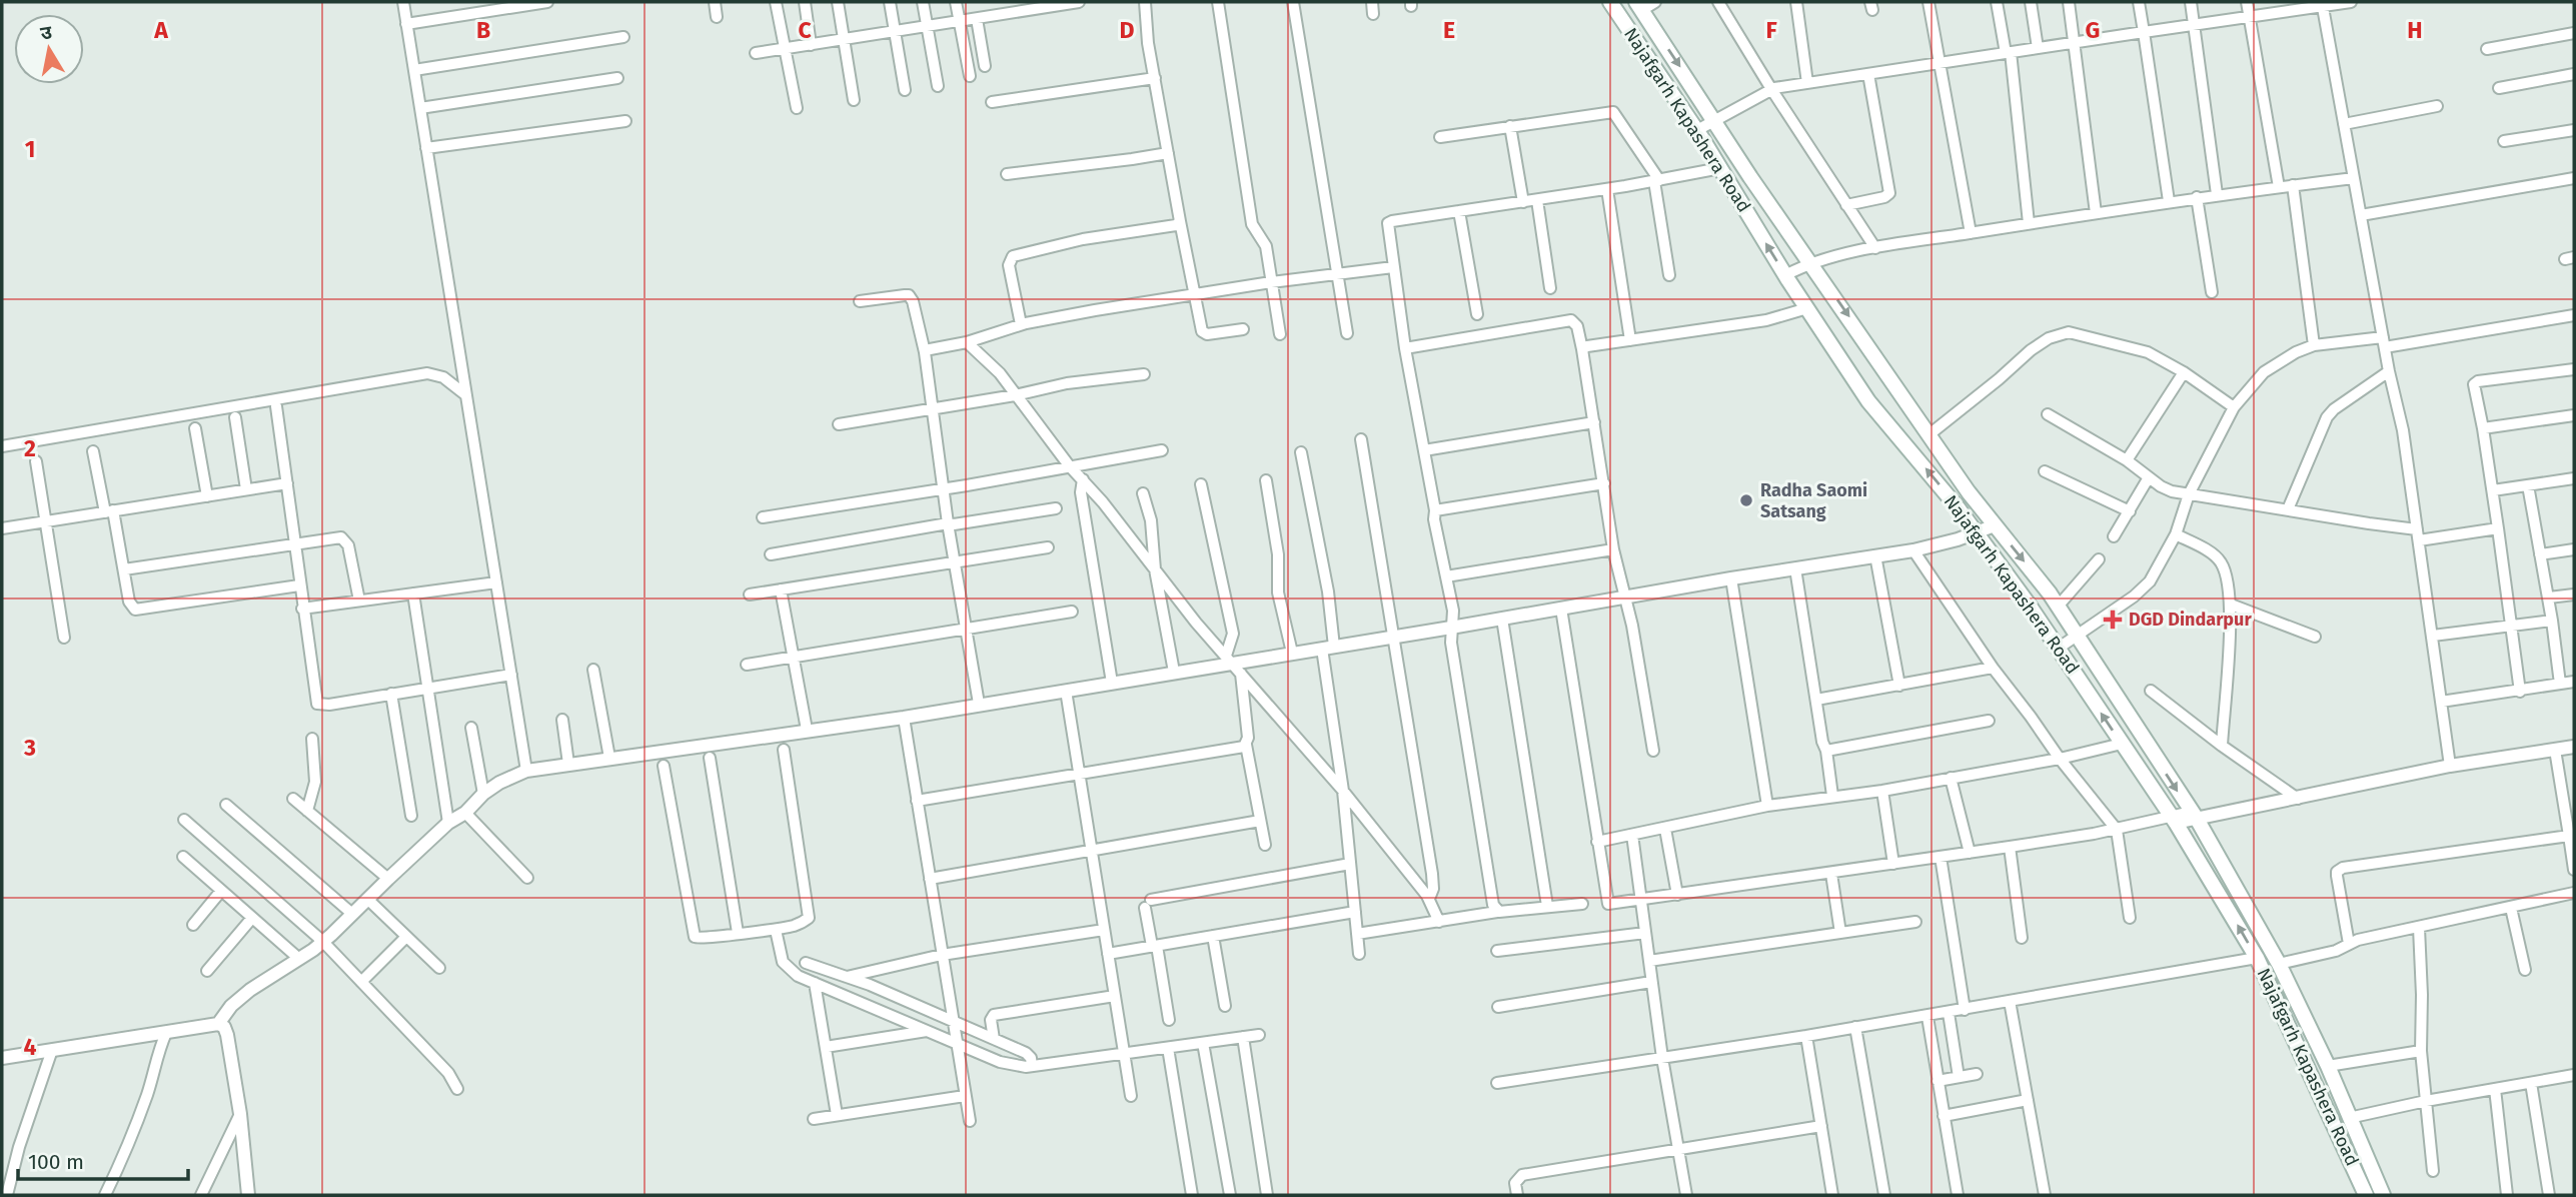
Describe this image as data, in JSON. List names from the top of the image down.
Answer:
{
  "streets": {
    "main road": ["Najafgarh Kapashera Road"]
  },
  "places": {
    "other": ["Radha Saomi Satsang"],
    "health": ["DGD Dindarpur"]
  },
  "scale_bar": "100 m",
  "north": "top",
  "grid": {
    "columns": [
      "A",
      "B",
      "C",
      "D",
      "E",
      "F",
      "G",
      "H"
    ],
    "rows": [
      "1",
      "2",
      "3",
      "4"
    ]
  }
}
